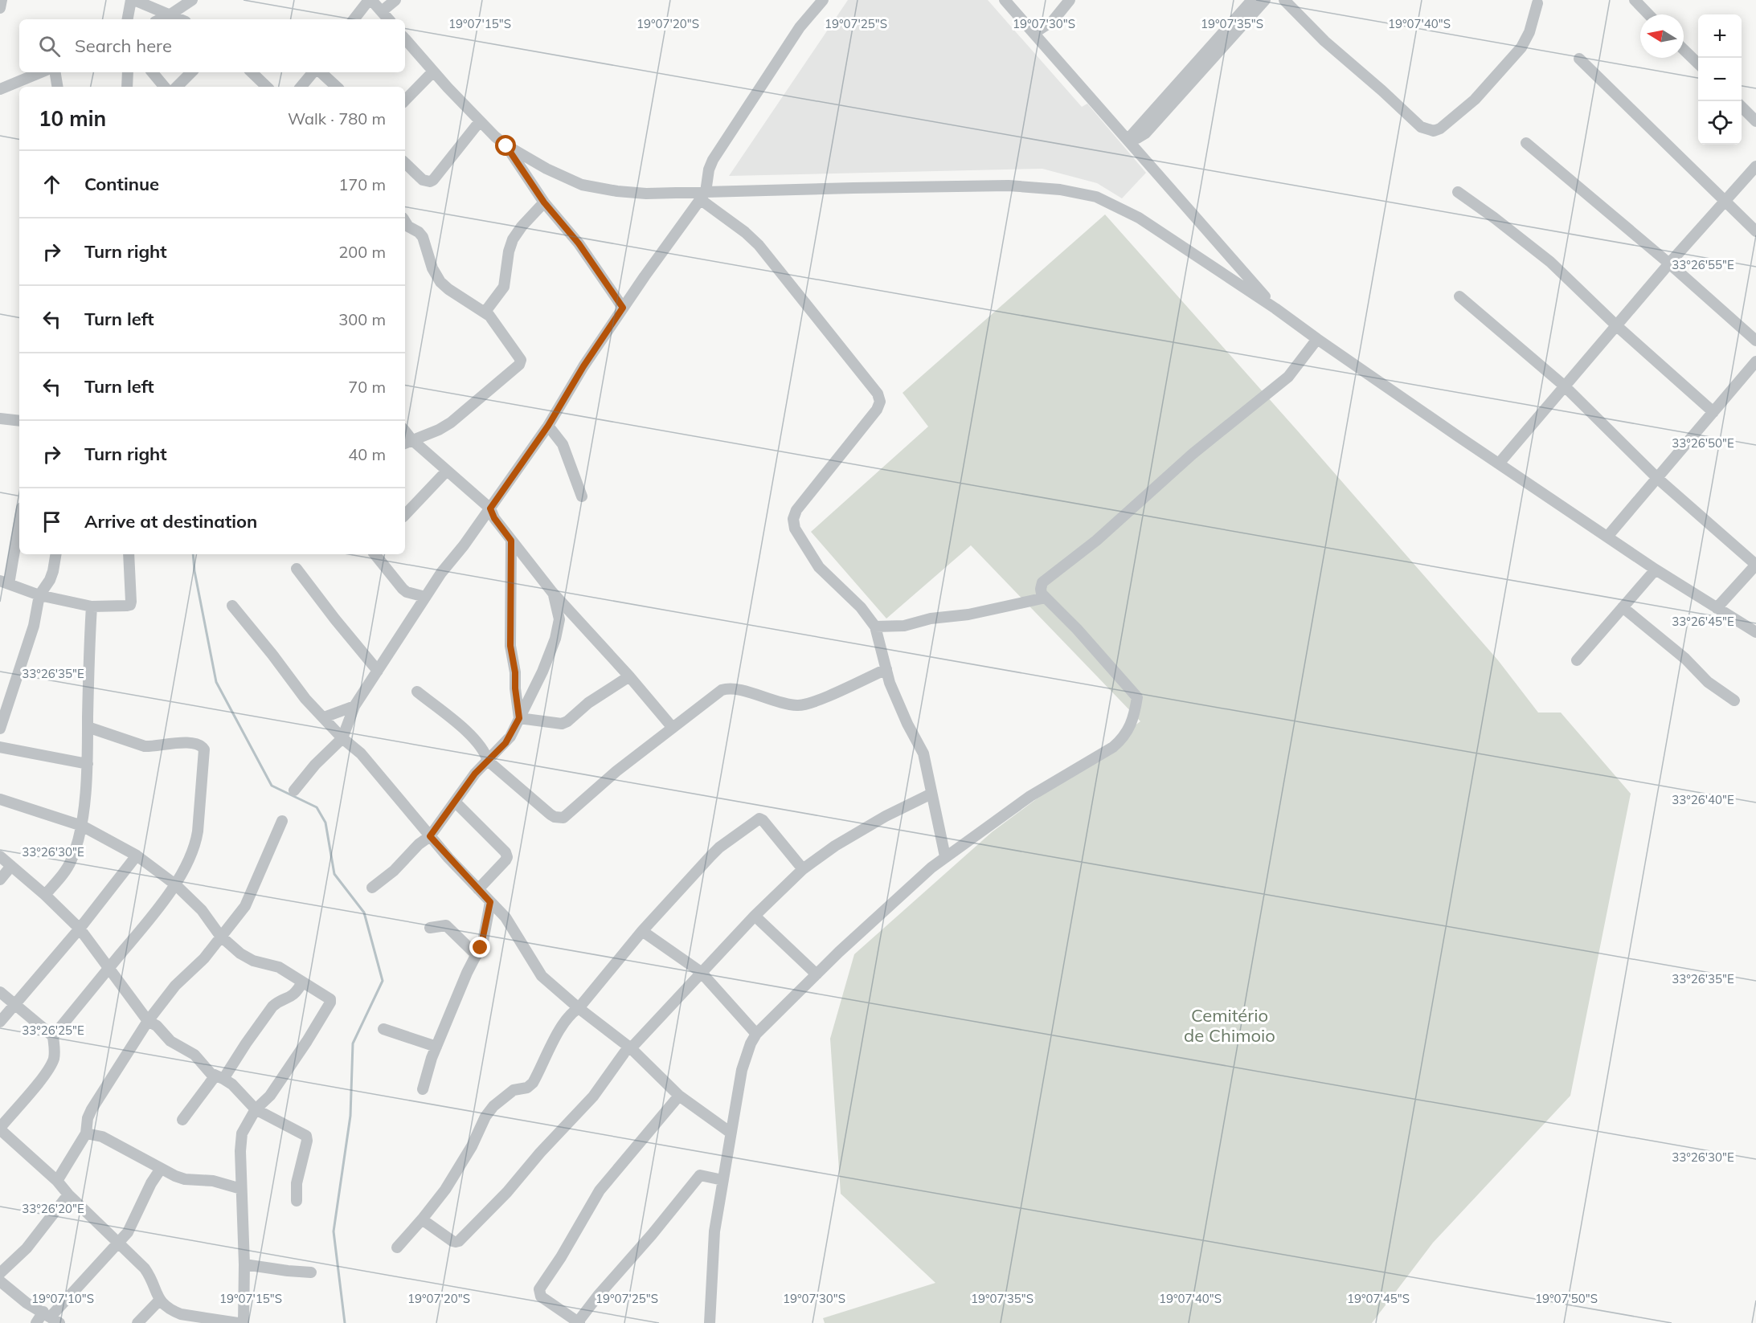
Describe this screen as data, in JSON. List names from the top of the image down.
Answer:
{
  "parks": ["Cemitério de Chimoio"],
  "north": "left",
  "page": {
    "map_buttons": ["+", "−"],
    "search": "Search here",
    "heading": ["10 min", "Walk · 780 m"],
    "list": [
      ["Continue", "170 m"],
      ["Turn right", "200 m"],
      ["Turn left", "300 m"],
      ["Turn left", "70 m"],
      ["Turn right", "40 m"],
      "Arrive at destination"
    ]
  },
  "coordinates": [
    "19°07'15\"S",
    "19°07'20\"S",
    "19°07'25\"S",
    "19°07'30\"S",
    "19°07'35\"S",
    "19°07'40\"S",
    "33°26'55\"E",
    "33°26'50\"E",
    "33°26'45\"E",
    "33°26'35\"E",
    "33°26'40\"E",
    "33°26'30\"E",
    "33°26'25\"E",
    "33°26'20\"E",
    "19°07'10\"S",
    "19°07'45\"S",
    "19°07'50\"S"
  ]
}
